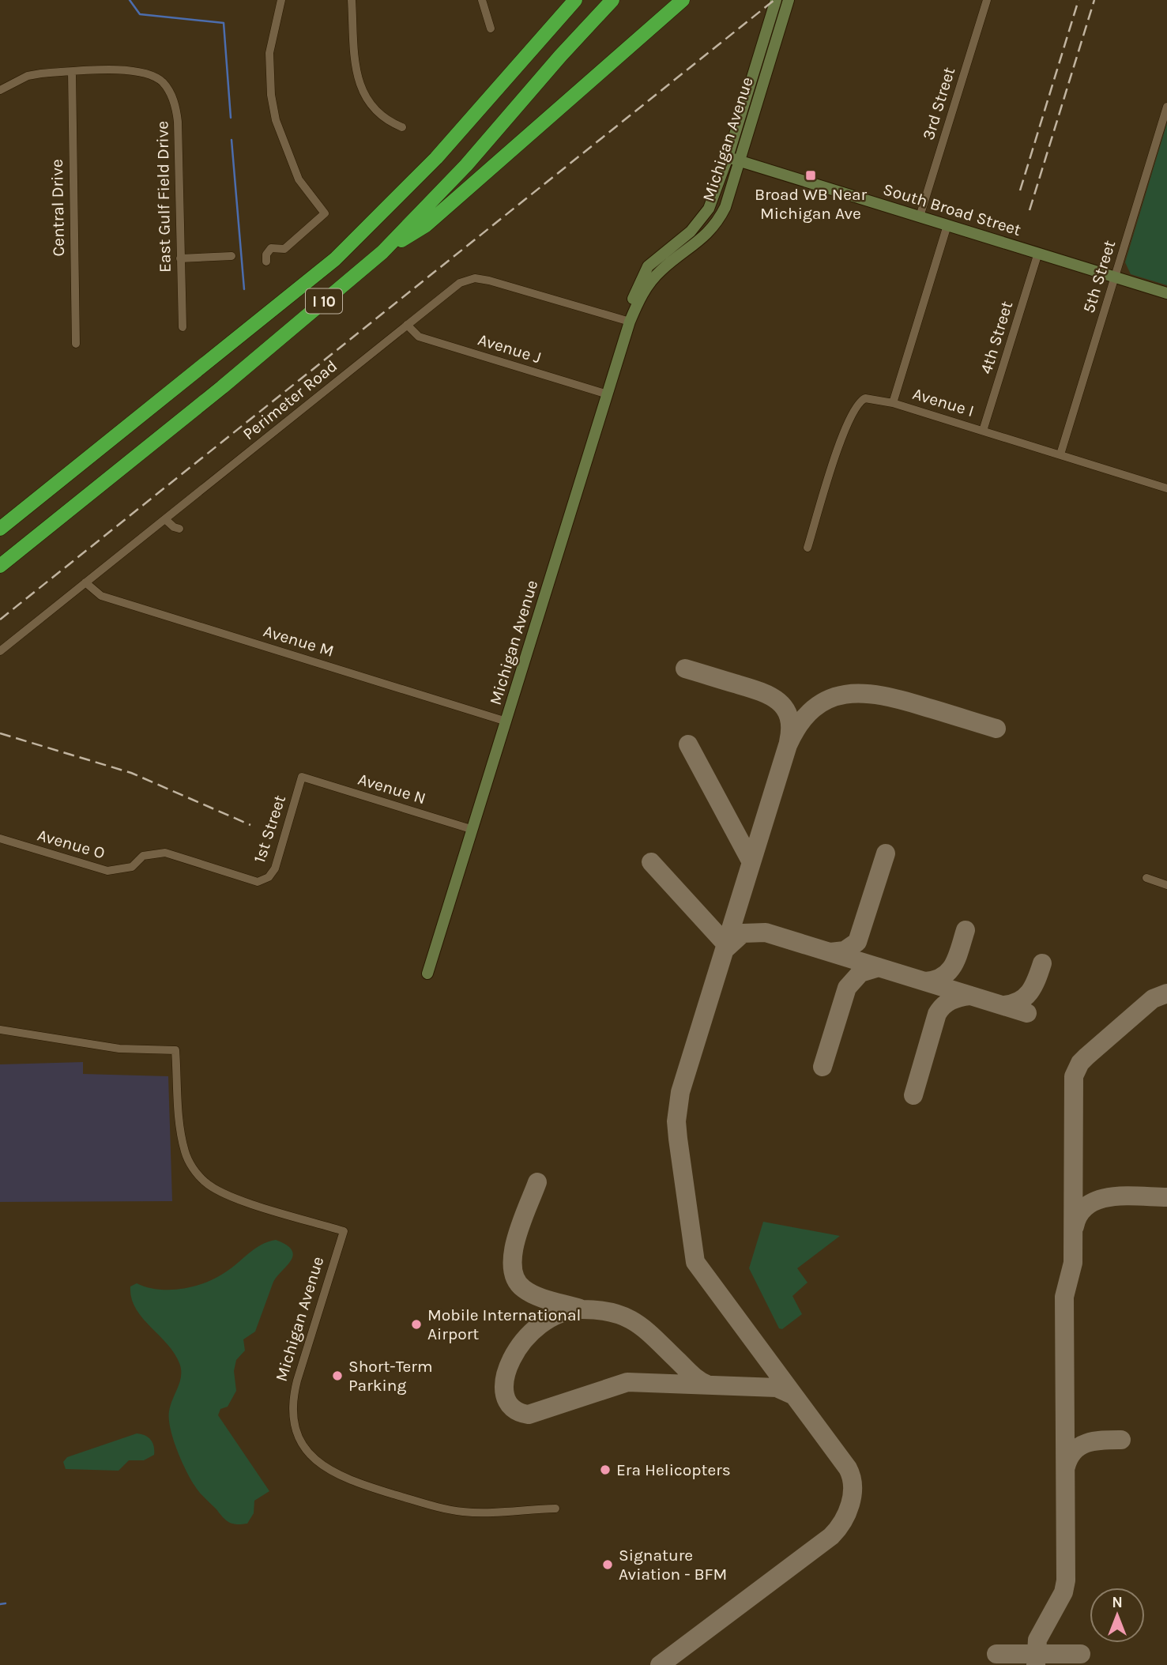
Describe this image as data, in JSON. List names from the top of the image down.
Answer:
{
  "streets": {
    "highway": ["I 10"],
    "street": [
      "3rd Street",
      "Michigan Avenue",
      "East Gulf Field Drive",
      "Central Drive",
      "South Broad Street",
      "5th Street",
      "4th Street",
      "Avenue J",
      "Perimeter Road",
      "Avenue I",
      "Avenue M",
      "Avenue N",
      "1st Street",
      "Avenue O"
    ]
  },
  "crossings": [
    ["3rd Street", "South Broad Street"],
    ["Michigan Avenue", "South Broad Street"],
    ["Michigan Avenue", "Avenue J"],
    ["Michigan Avenue", "Perimeter Road"],
    ["Michigan Avenue", "Avenue M"],
    ["Michigan Avenue", "Avenue N"],
    ["East Gulf Field Drive", "Central Drive"],
    ["South Broad Street", "5th Street"],
    ["South Broad Street", "4th Street"],
    ["5th Street", "Avenue I"],
    ["4th Street", "Avenue I"],
    ["Avenue J", "Perimeter Road"],
    ["Perimeter Road", "Avenue M"],
    ["Avenue N", "1st Street"],
    ["1st Street", "Avenue O"]
  ],
  "places": {
    "transit": ["Broad WB Near Michigan Ave"],
    "other": [
      "Mobile International Airport",
      "Short-Term Parking",
      "Era Helicopters",
      "Signature Aviation - BFM"
    ]
  },
  "north": "top"
}
